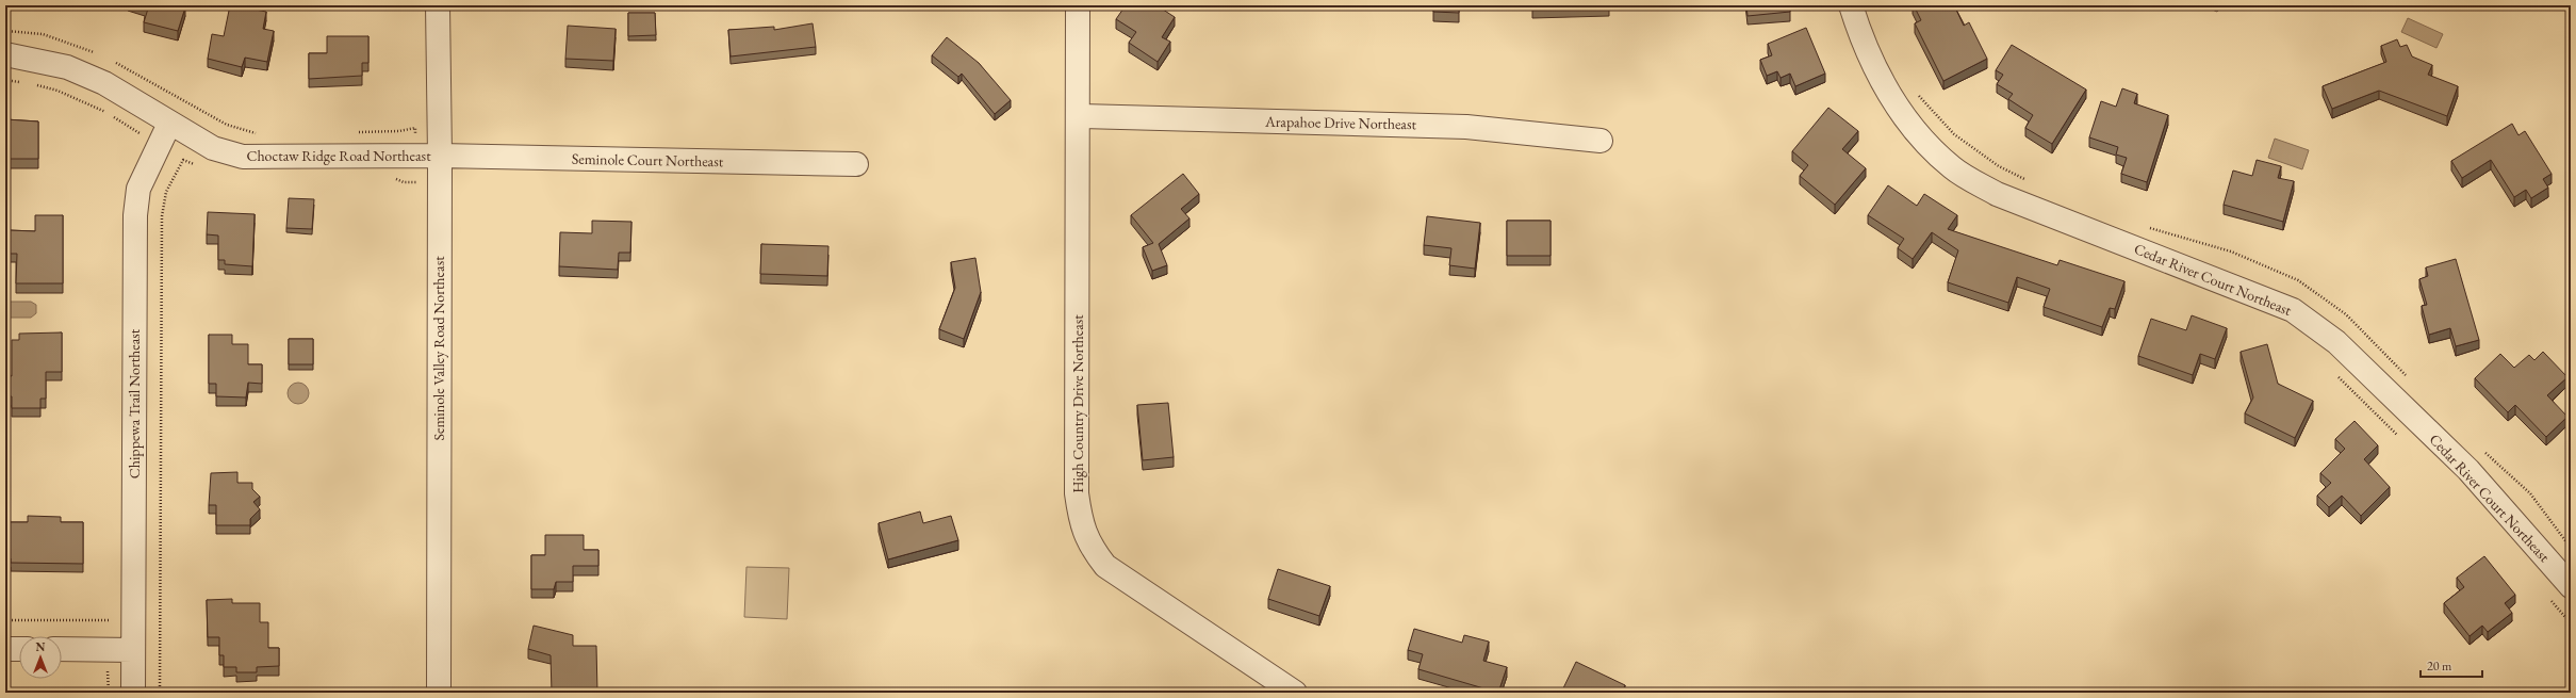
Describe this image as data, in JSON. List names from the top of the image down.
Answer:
{
  "streets": {
    "street": [
      "Arapahoe Drive Northeast",
      "Choctaw Ridge Road Northeast",
      "Seminole Court Northeast",
      "Cedar River Court Northeast",
      "Seminole Valley Road Northeast",
      "Chippewa Trail Northeast",
      "High Country Drive Northeast"
    ]
  },
  "crossings": [
    ["Arapahoe Drive Northeast", "High Country Drive Northeast"],
    ["Choctaw Ridge Road Northeast", "Seminole Court Northeast"],
    ["Choctaw Ridge Road Northeast", "Seminole Valley Road Northeast"],
    ["Choctaw Ridge Road Northeast", "Chippewa Trail Northeast"],
    ["Seminole Court Northeast", "Seminole Valley Road Northeast"]
  ],
  "scale_bar": "20 m",
  "north": "top"
}
